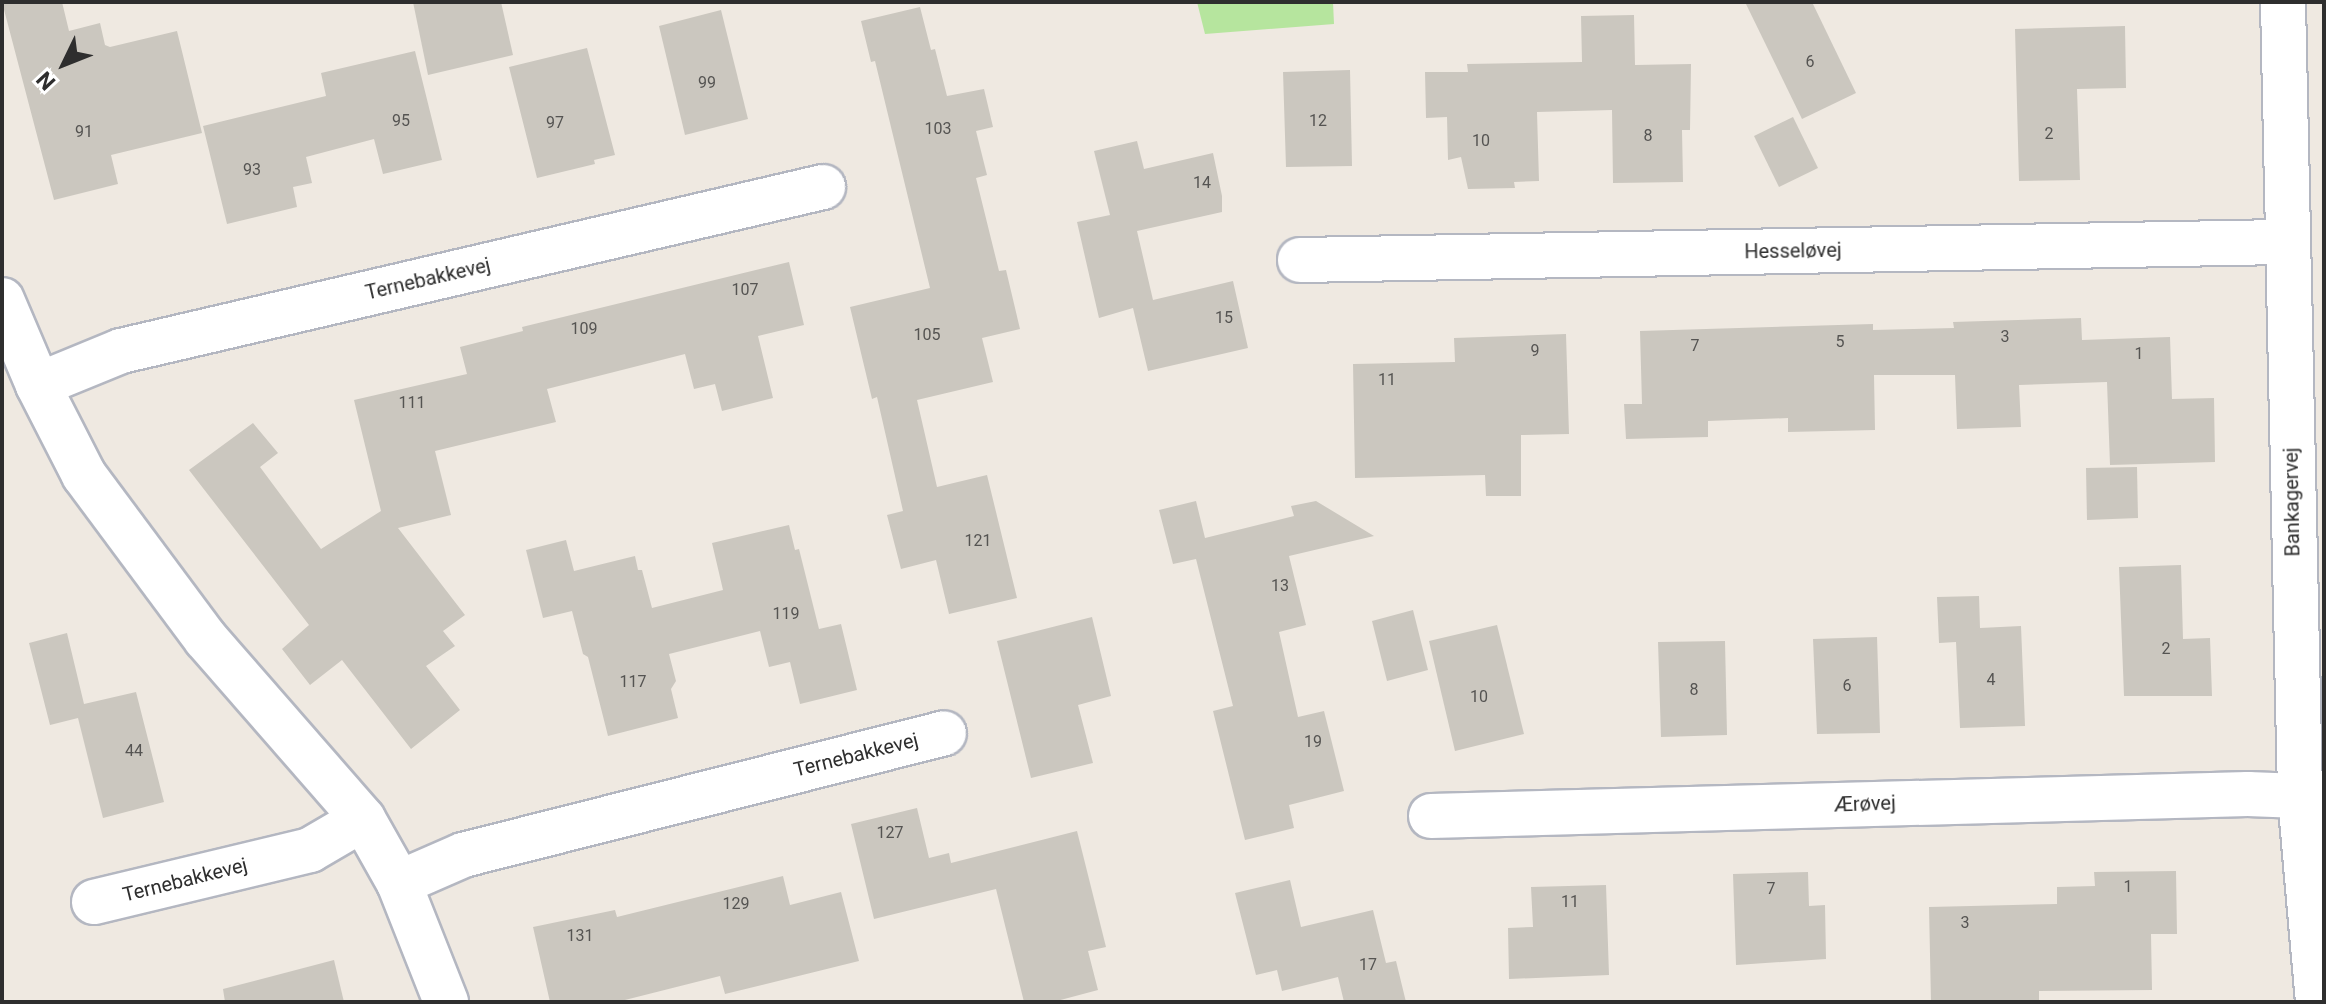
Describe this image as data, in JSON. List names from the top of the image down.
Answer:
{
  "streets": {
    "street": [
      "Hesseløvej",
      "Ternebakkevej",
      "Bankagervej",
      "Ærøvej"
    ]
  },
  "crossings": [
    ["Hesseløvej", "Bankagervej"],
    ["Bankagervej", "Ærøvej"]
  ],
  "house_numbers": [
    "6",
    "99",
    "95",
    "12",
    "97",
    "103",
    "91",
    "2",
    "8",
    "10",
    "93",
    "14",
    "107",
    "15",
    "109",
    "105",
    "3",
    "5",
    "7",
    "9",
    "1",
    "11",
    "111",
    "121",
    "13",
    "119",
    "2",
    "4",
    "117",
    "6",
    "8",
    "10",
    "19",
    "44",
    "127",
    "1",
    "7",
    "11",
    "129",
    "3",
    "131",
    "17"
  ],
  "north": "bottom left"
}
